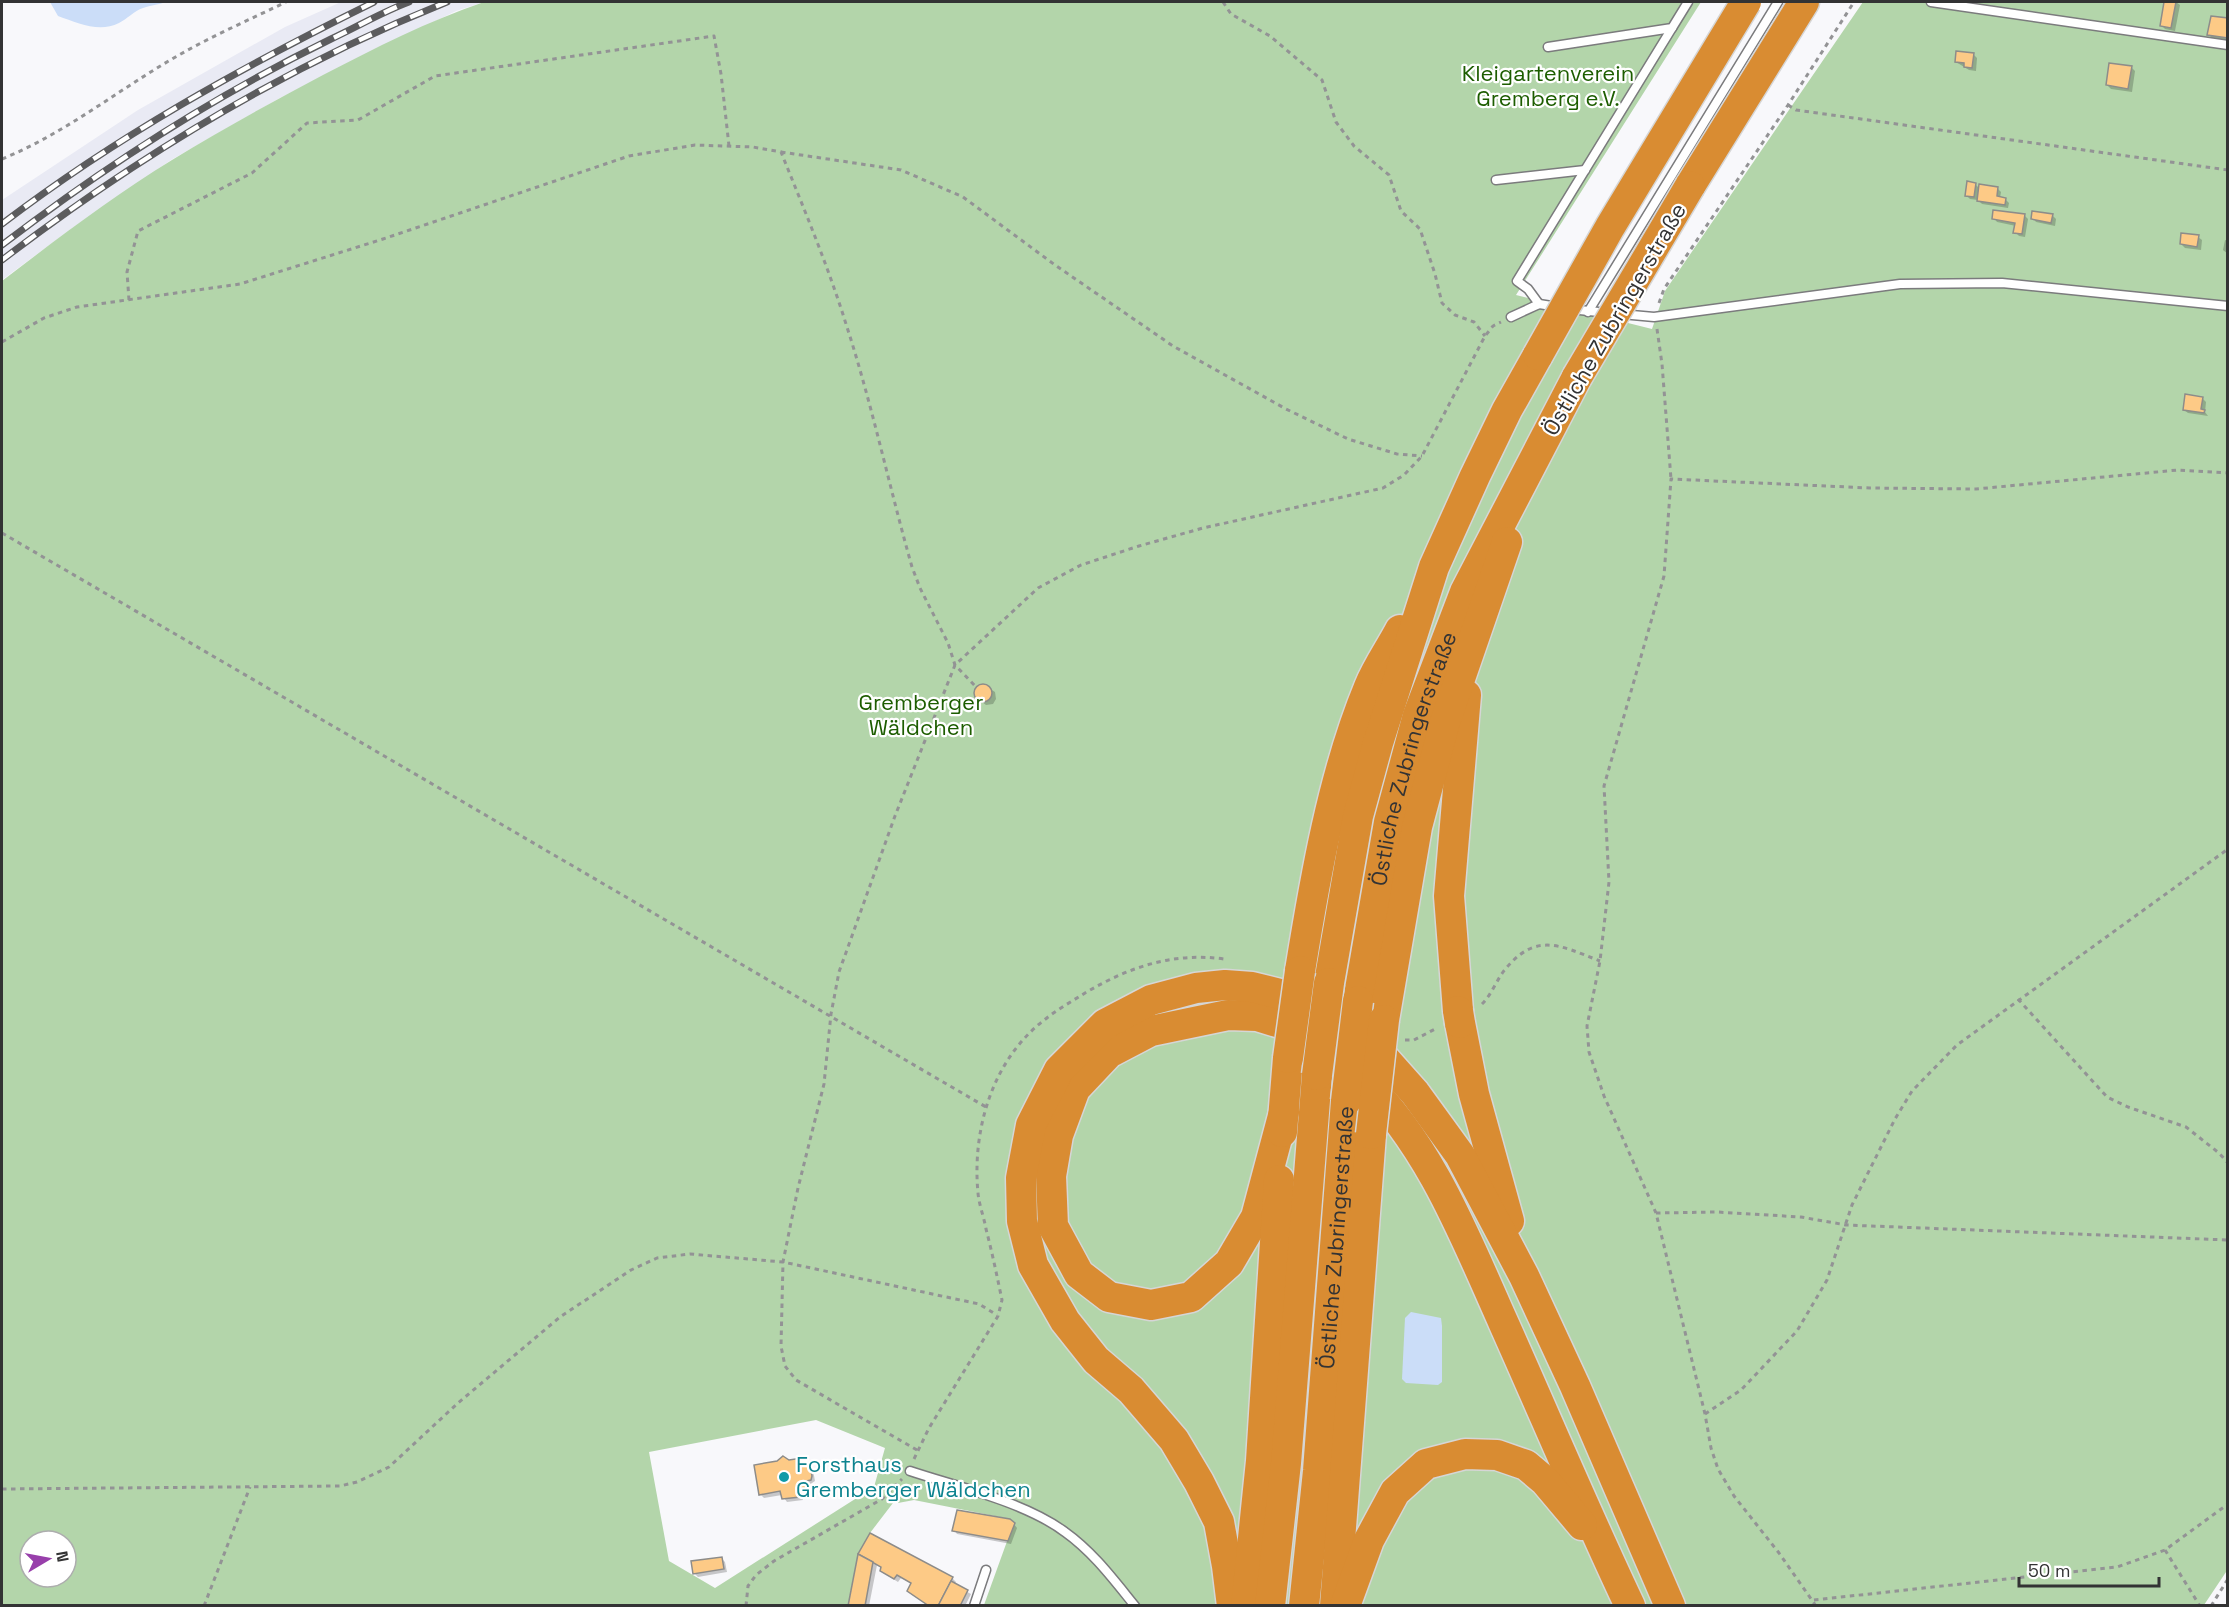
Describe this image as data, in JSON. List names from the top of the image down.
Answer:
{
  "streets": {
    "highway": ["Östliche Zubringerstraße"]
  },
  "parks": ["Kleigartenverein Gremberg e.V.", "Gremberger Wäldchen"],
  "places": ["Forsthaus Gremberger Wäldchen"],
  "scale_bar": "50 m",
  "north": "right"
}
